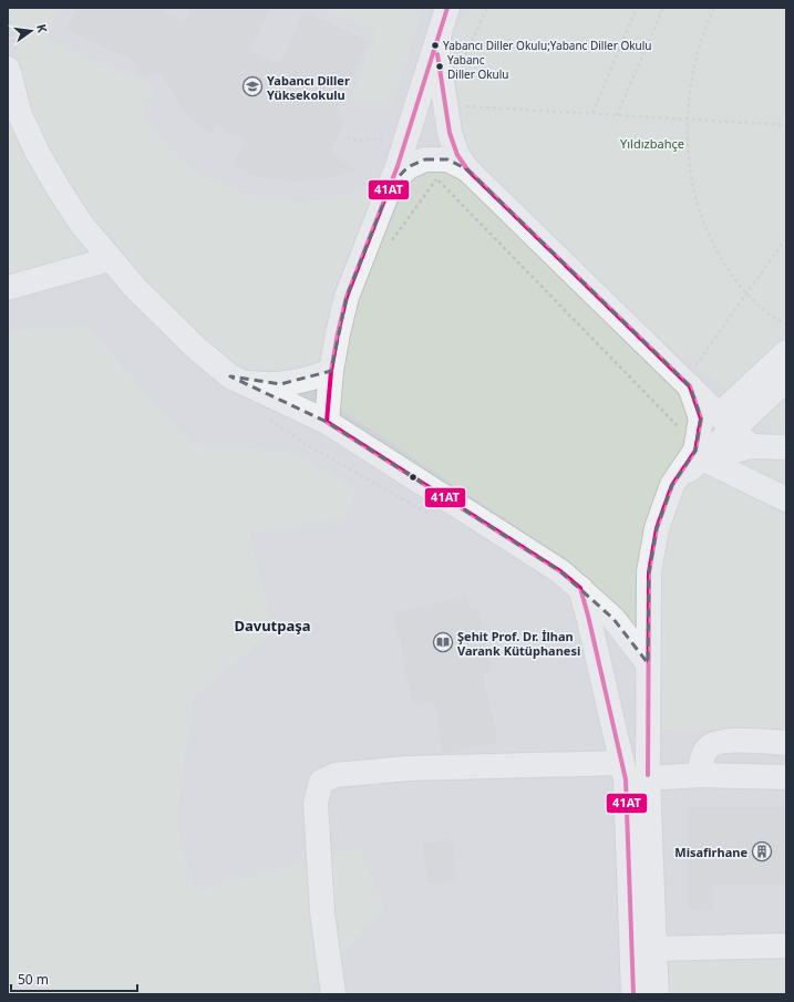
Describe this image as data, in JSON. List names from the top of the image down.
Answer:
{
  "districts": ["Davutpaşa"],
  "parks": ["Yıldızbahçe"],
  "places": {
    "other": ["Yabancı Diller Okulu;Yabanc Diller Okulu", "Yabanc Diller Okulu"],
    "school or university": ["Yabancı Diller Yüksekokulu"],
    "library": ["Şehit Prof. Dr. İlhan Varank Kütüphanesi"],
    "building": ["Misafirhane"]
  },
  "lines": ["transit line 41AT"],
  "scale_bar": "50 m",
  "north": "right"
}
